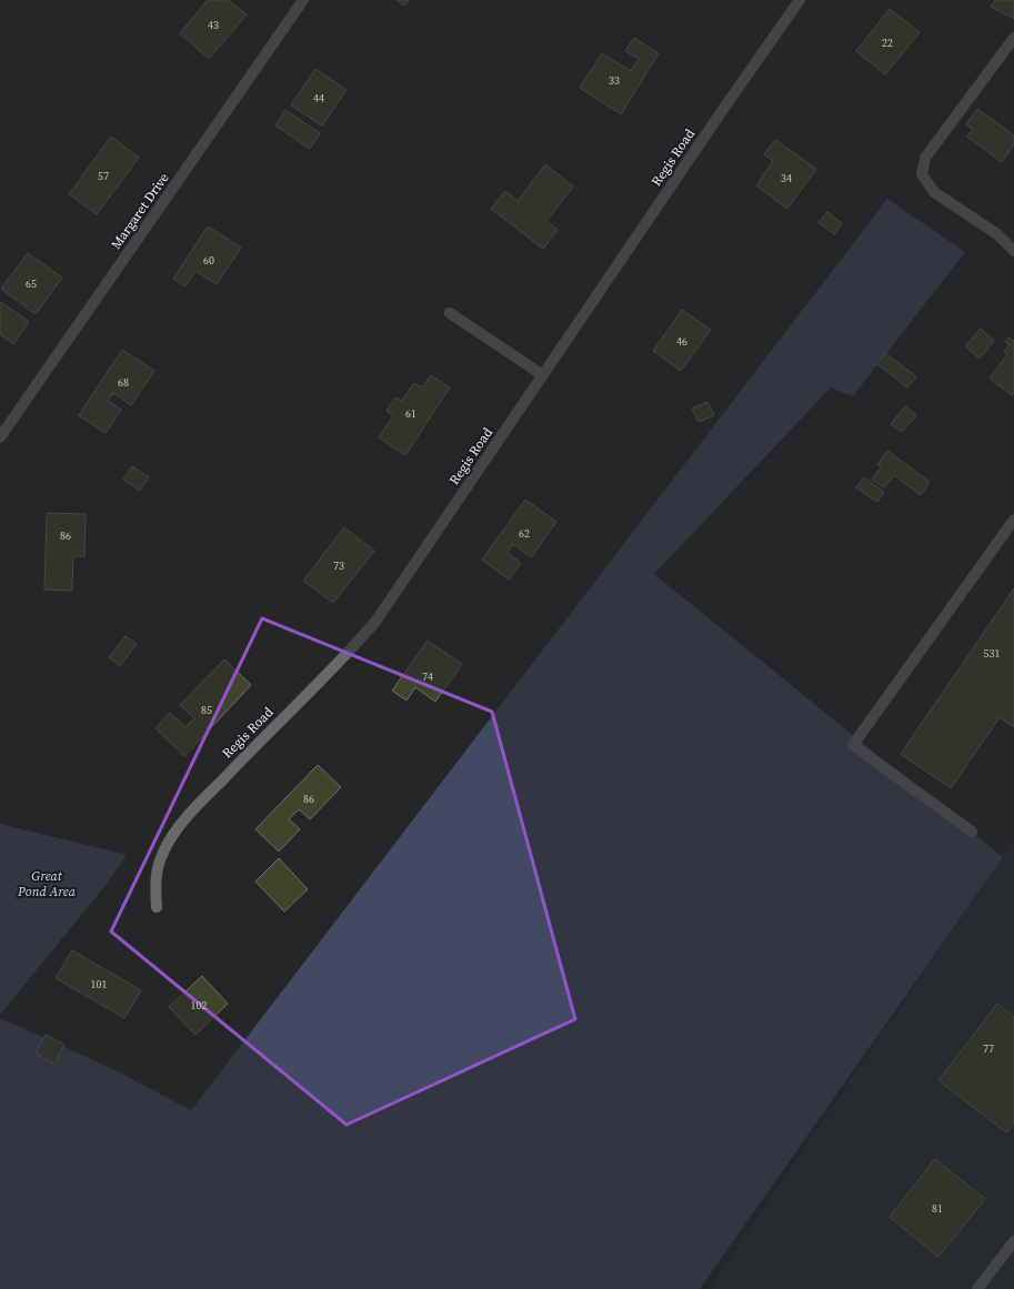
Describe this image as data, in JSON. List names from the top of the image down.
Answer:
{
  "streets": {
    "street": ["Regis Road", "Margaret Drive"]
  },
  "parks": ["Great Pond Area"],
  "house_numbers": [
    "43",
    "22",
    "33",
    "44",
    "57",
    "34",
    "60",
    "65",
    "46",
    "68",
    "61",
    "62",
    "86",
    "73",
    "531",
    "74",
    "85",
    "86",
    "101",
    "102",
    "77",
    "81"
  ]
}
